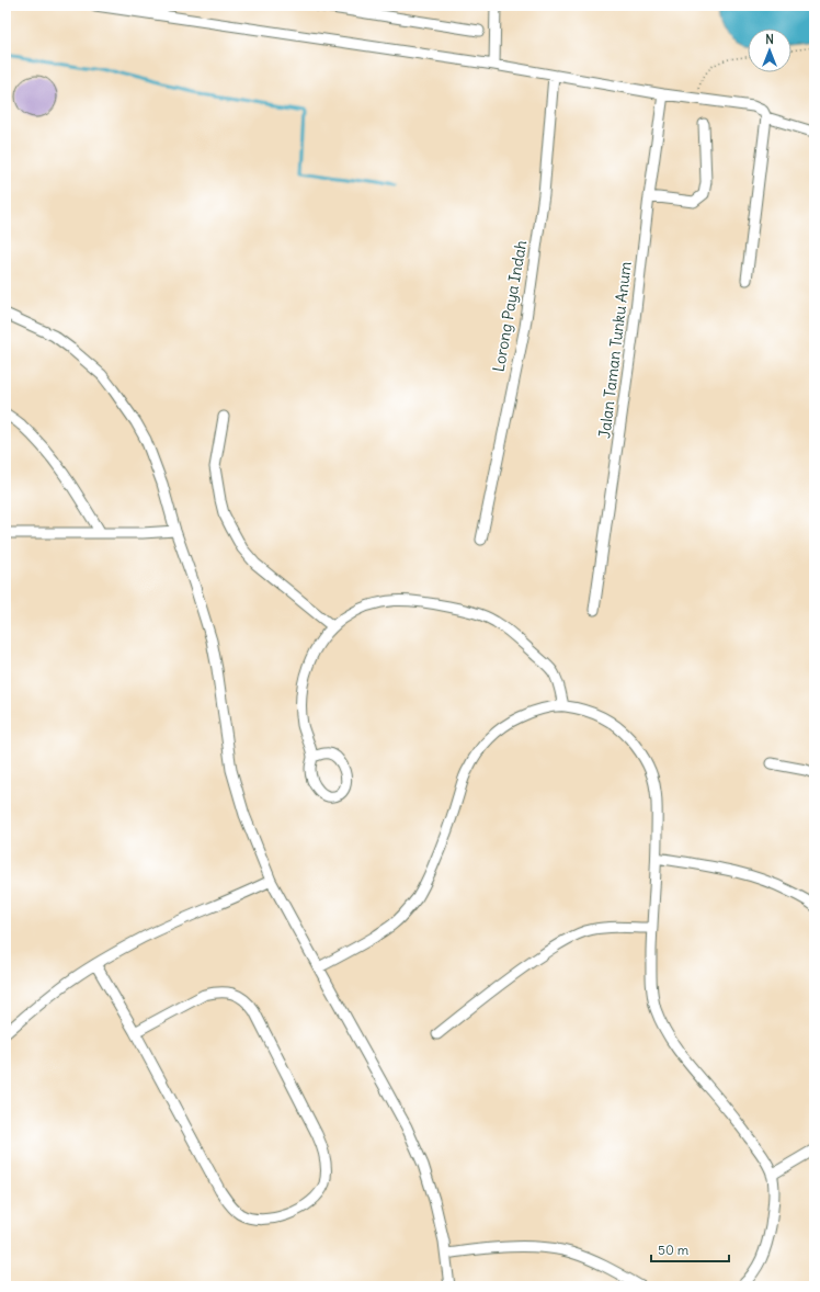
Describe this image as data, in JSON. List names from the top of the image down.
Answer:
{
  "streets": {
    "street": ["Lorong Paya Indah", "Jalan Taman Tunku Anum"]
  },
  "scale_bar": "50 m",
  "north": "top"
}
